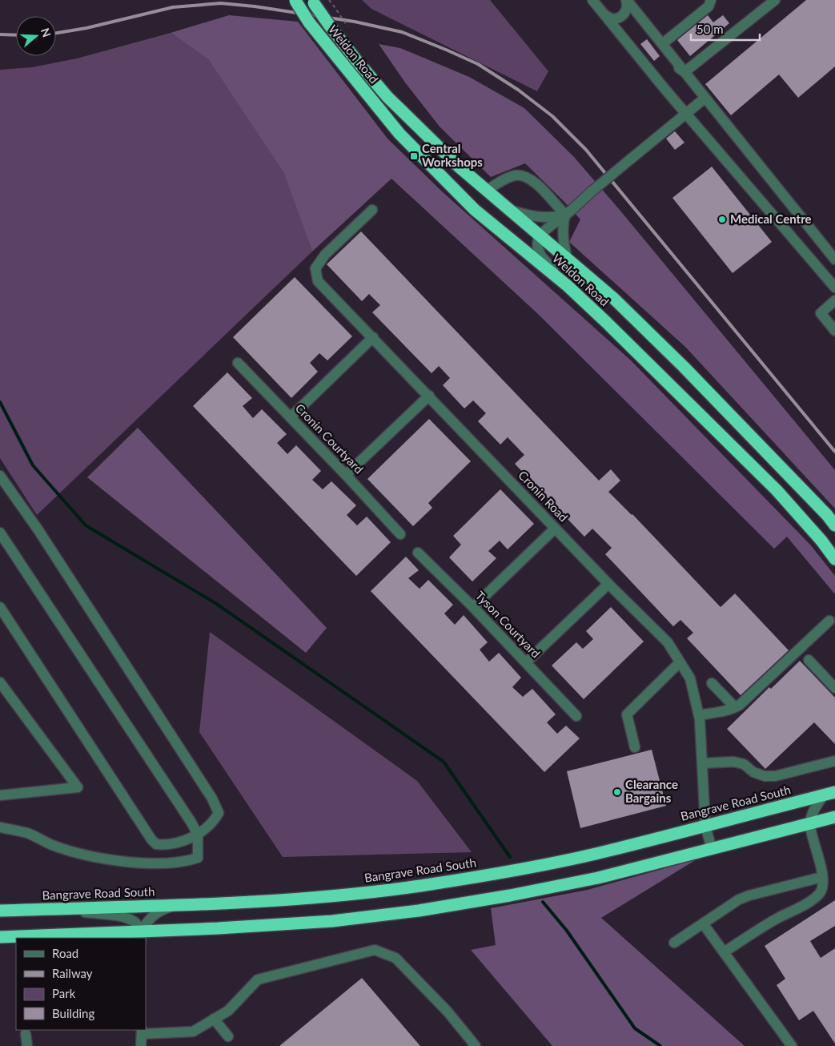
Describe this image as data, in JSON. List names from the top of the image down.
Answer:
{
  "streets": {
    "highway": ["Weldon Road", "Bangrave Road South"],
    "street": ["Cronin Courtyard", "Cronin Road", "Tyson Courtyard"]
  },
  "crossings": [
    ["Cronin Road", "Bangrave Road South"]
  ],
  "places": {
    "transit": ["Central Workshops"],
    "other": ["Medical Centre", "Clearance Bargains"]
  },
  "legend": [
    "Road",
    "Railway",
    "Park",
    "Building"
  ],
  "scale_bar": "50 m",
  "north": "right"
}
